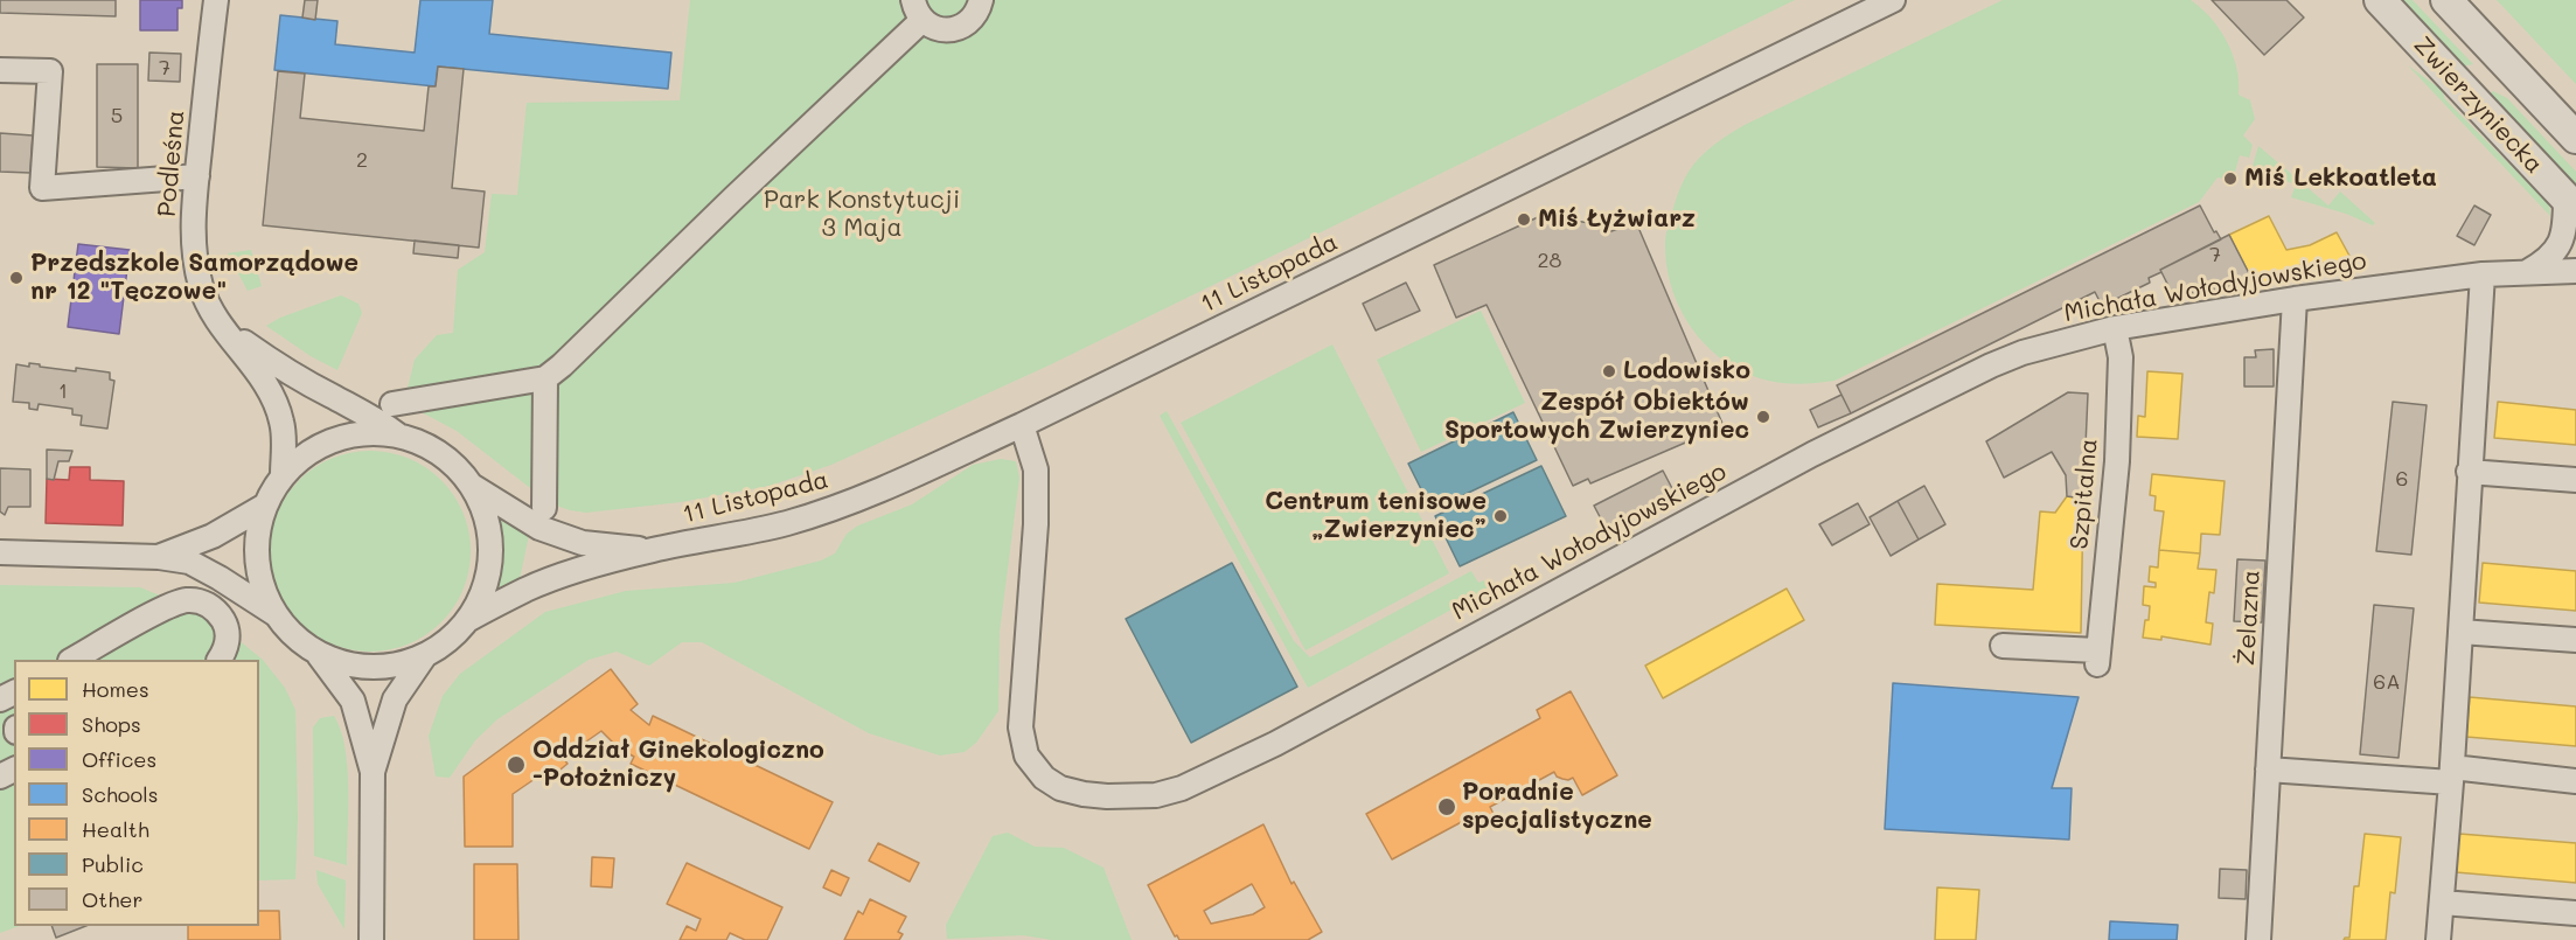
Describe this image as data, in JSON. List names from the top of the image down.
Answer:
{
  "streets": {
    "main road": ["Zwierzyniecka"],
    "street": [
      "Podleśna",
      "11 Listopada",
      "Michała Wołodyjowskiego",
      "Szpitalna",
      "Żelazna"
    ]
  },
  "crossings": [
    ["Podleśna", "11 Listopada"],
    ["11 Listopada", "Michała Wołodyjowskiego"],
    ["Michała Wołodyjowskiego", "Szpitalna"],
    ["Michała Wołodyjowskiego", "Żelazna"]
  ],
  "parks": ["Park Konstytucji 3 Maja"],
  "places": [
    "Miś Lekkoatleta",
    "Miś Łyżwiarz",
    "Przedszkole Samorządowe nr 12 \"Tęczowe\"",
    "Lodowisko",
    "Zespół Obiektów Sportowych Zwierzyniec",
    "Centrum tenisowe „Zwierzyniec”",
    "Oddział Ginekologiczno -Położniczy",
    "Poradnie specjalistyczne"
  ],
  "house_numbers": [
    "7",
    "5",
    "2",
    "7",
    "28",
    "1",
    "6",
    "6A"
  ],
  "legend": [
    "Homes",
    "Shops",
    "Offices",
    "Schools",
    "Health",
    "Public",
    "Other"
  ]
}
